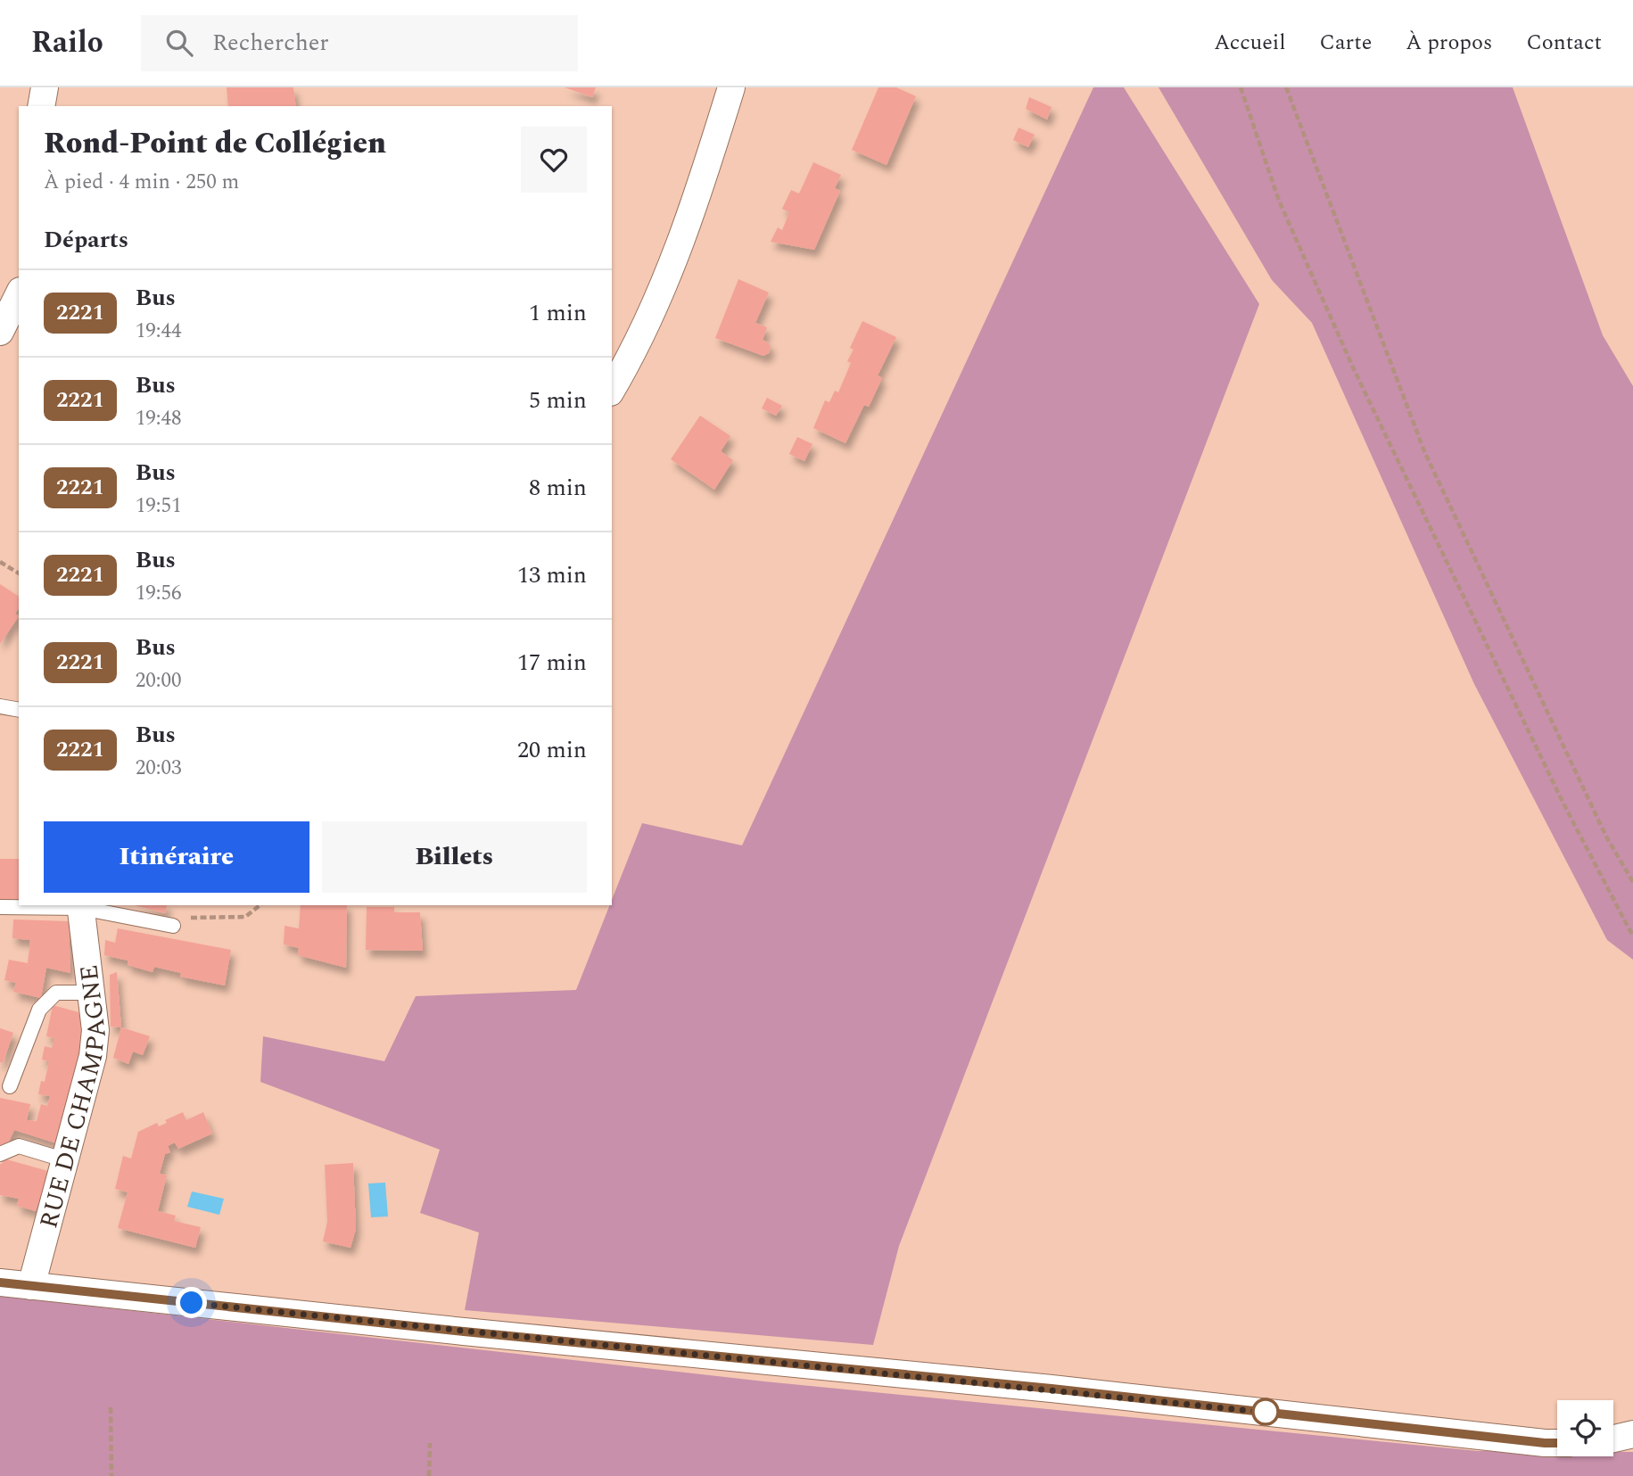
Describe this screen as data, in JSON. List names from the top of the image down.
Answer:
{
  "streets": {
    "street": ["RUE DE CHAMPAGNE"]
  },
  "lines": ["bus line 2221"],
  "page": {
    "header": "Railo",
    "search": "Rechercher",
    "nav": [
      "Accueil",
      "Carte",
      "À propos",
      "Contact"
    ],
    "heading": [
      ["Rond-Point de Collégien", "À pied · 4 min · 250 m"],
      "Départs"
    ],
    "list": [
      {
        "mark": "2221",
        "name": "Bus",
        "note": "19:44",
        "value": "1 min"
      },
      {
        "mark": "2221",
        "name": "Bus",
        "note": "19:48",
        "value": "5 min"
      },
      {
        "mark": "2221",
        "name": "Bus",
        "note": "19:51",
        "value": "8 min"
      },
      {
        "mark": "2221",
        "name": "Bus",
        "note": "19:56",
        "value": "13 min"
      },
      {
        "mark": "2221",
        "name": "Bus",
        "note": "20:00",
        "value": "17 min"
      },
      {
        "mark": "2221",
        "name": "Bus",
        "note": "20:03",
        "value": "20 min"
      }
    ],
    "buttons": ["Itinéraire", "Billets"]
  }
}
